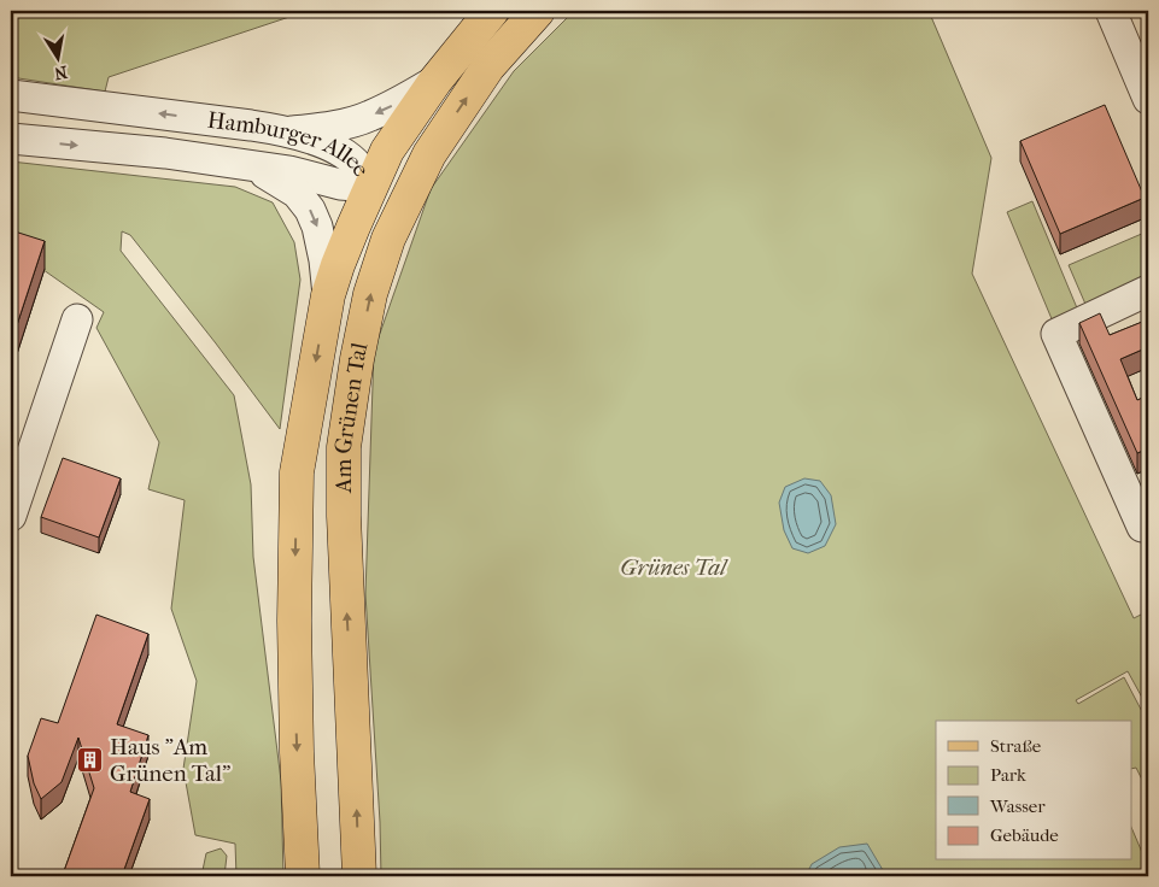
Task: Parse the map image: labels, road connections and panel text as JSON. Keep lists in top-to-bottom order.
{
  "streets": {
    "main road": ["Am Grünen Tal"],
    "street": ["Hamburger Allee"]
  },
  "crossings": [
    ["Hamburger Allee", "Am Grünen Tal"]
  ],
  "parks": ["Grünes Tal"],
  "places": {
    "building": ["Haus \"Am Grünen Tal\""]
  },
  "legend": [
    "Straße",
    "Park",
    "Wasser",
    "Gebäude"
  ],
  "north": "bottom"
}
